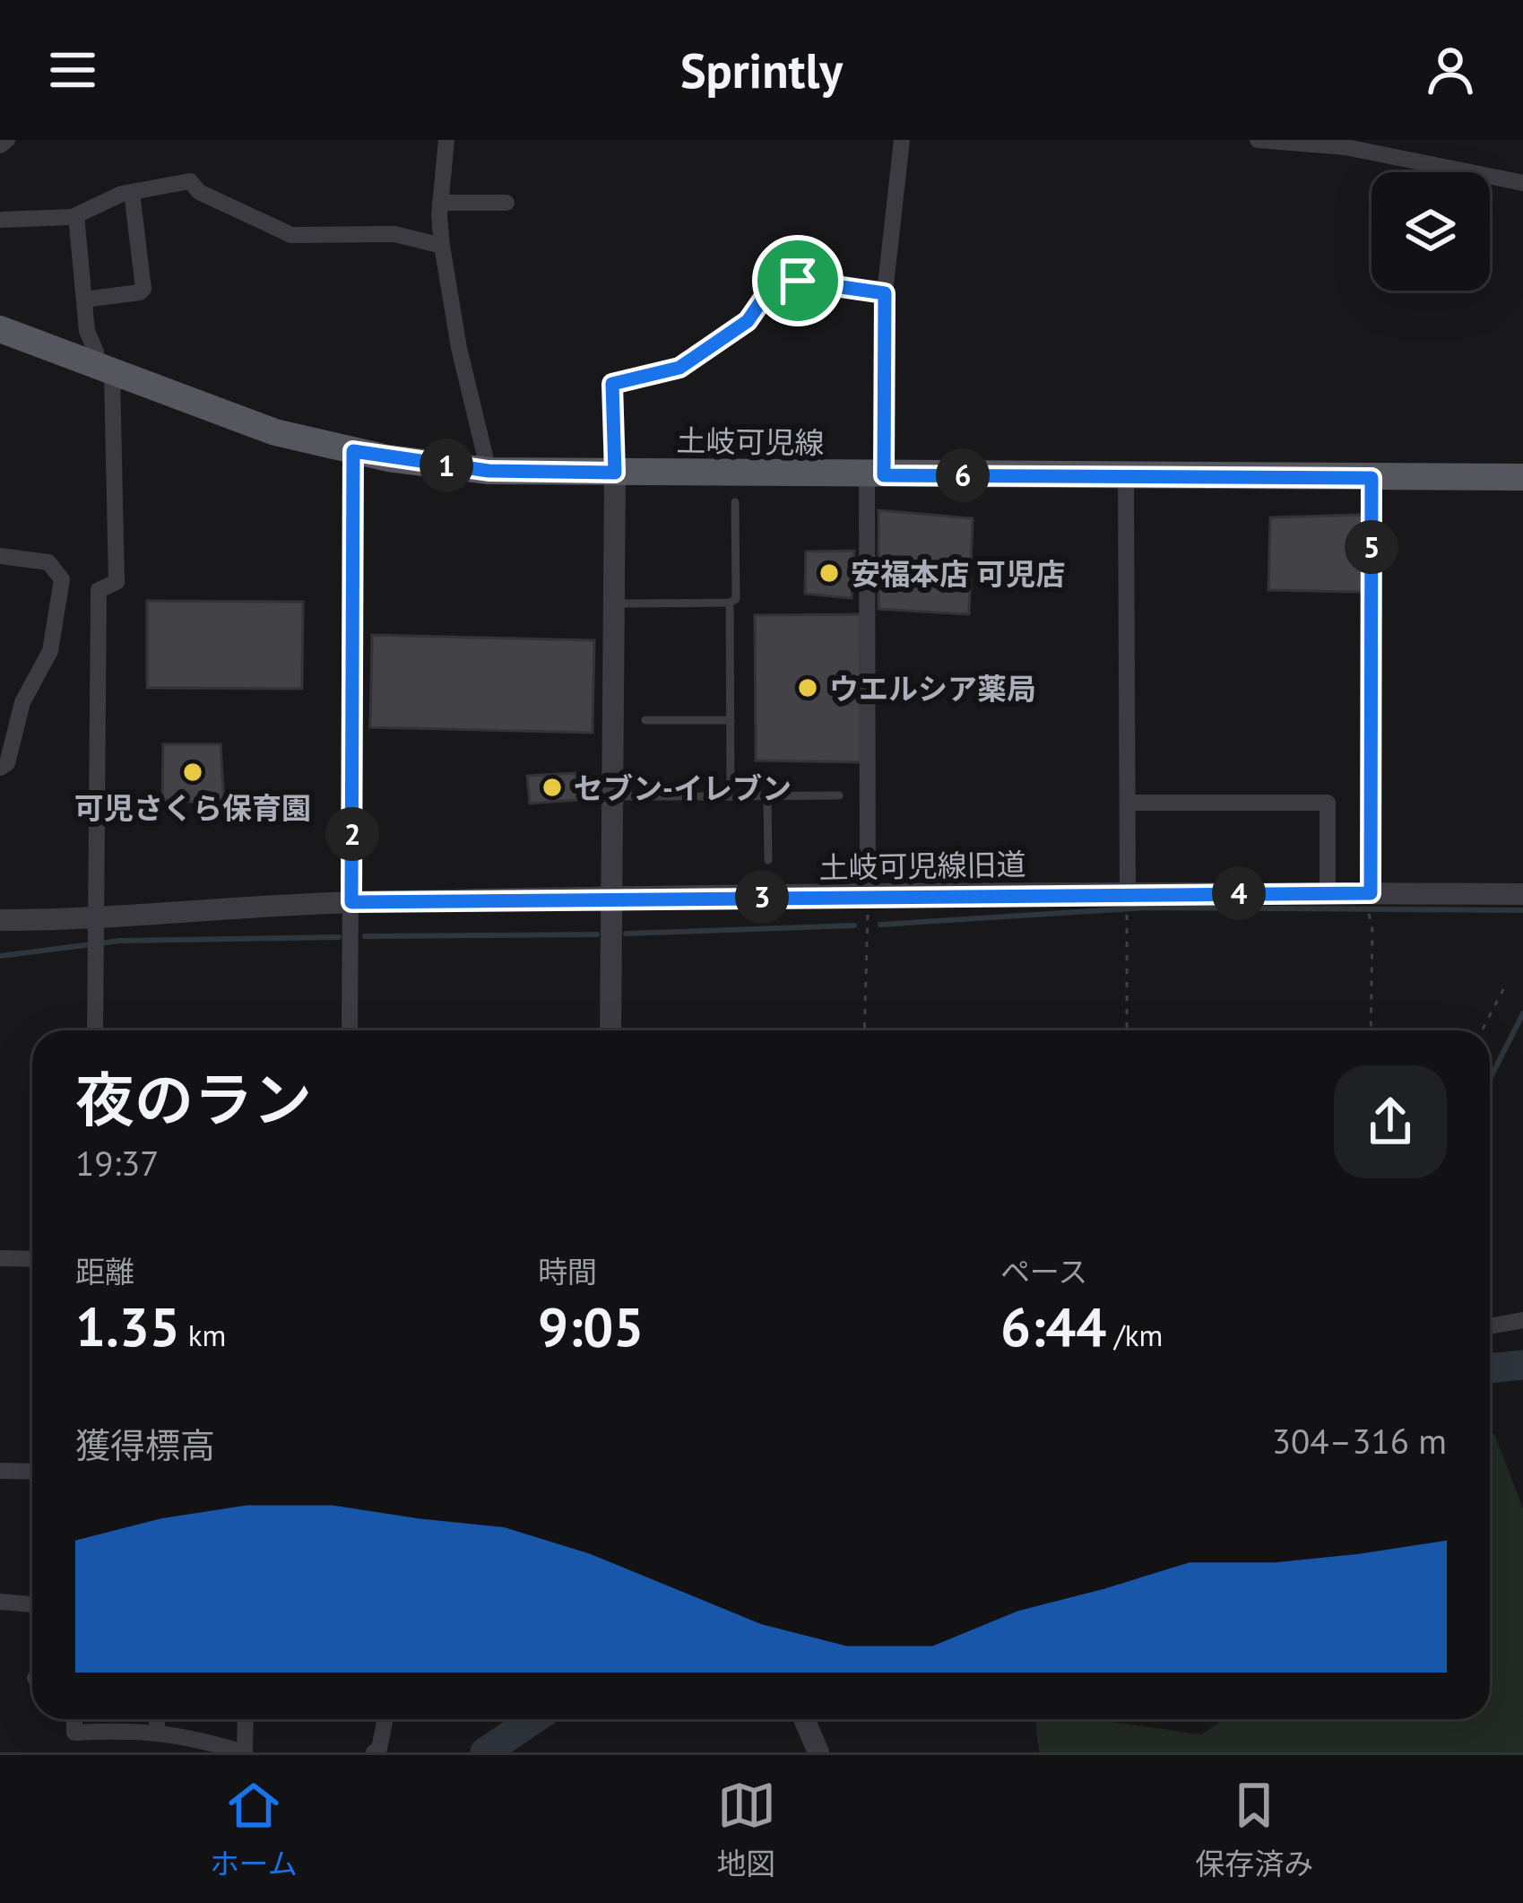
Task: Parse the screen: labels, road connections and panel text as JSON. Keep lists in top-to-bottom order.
{
  "streets": {
    "main road": ["土岐可児線"],
    "street": ["土岐可児線旧道"]
  },
  "places": [
    "安福本店 可児店",
    "ウエルシア薬局",
    "可児さくら保育園",
    "セブン-イレブン"
  ],
  "page": {
    "header": "Sprintly",
    "pins": [
      "1",
      "6",
      "5",
      "2",
      "4",
      "3"
    ],
    "heading": ["夜のラン", "19:37"],
    "stats": [
      ["距離", "1.35 km"],
      ["時間", "9:05"],
      ["ペース", "6:44 /km"]
    ],
    "chart": ["獲得標高", "304–316 m"],
    "tabs": ["ホーム", "地図", "保存済み"]
  }
}
